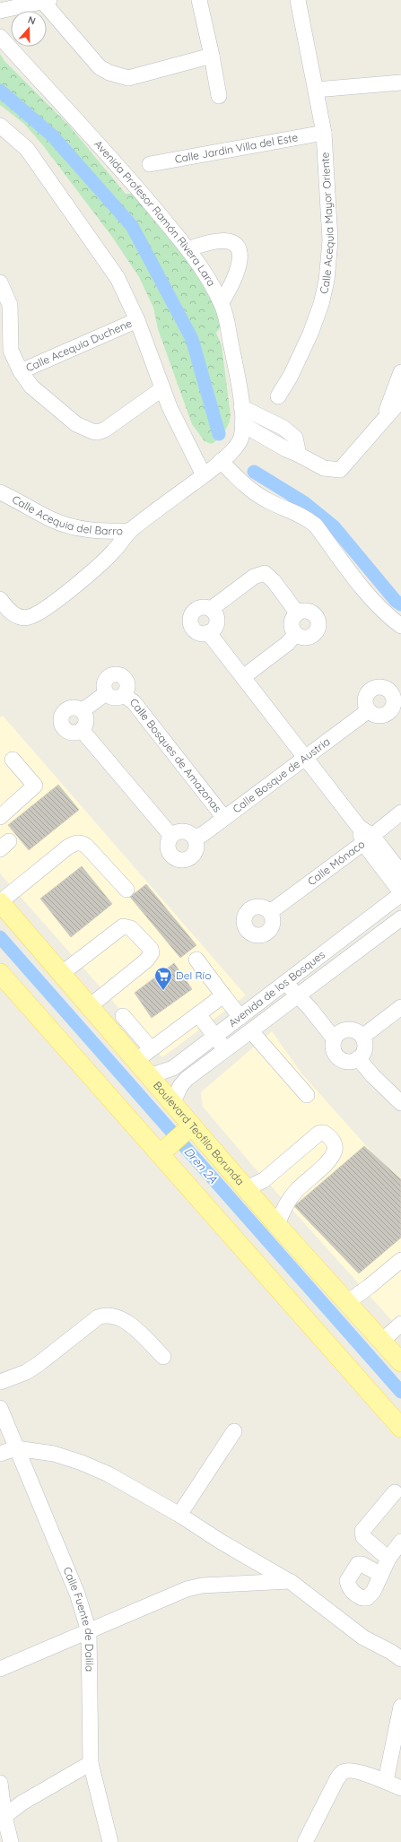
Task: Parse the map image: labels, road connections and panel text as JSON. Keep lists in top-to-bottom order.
{
  "streets": {
    "main road": ["Boulevard Teofilo Borunda"],
    "street": [
      "Calle Jardin Villa del Este",
      "Avenida Profesor Ramón Rivera Lara",
      "Calle Acequia Mayor Oriente",
      "Calle Acequia Duchene",
      "Calle Acequia del Barro",
      "Calle Bosques de Amazonas",
      "Calle Bosque de Austria",
      "Calle Mónaco",
      "Avenida de los Bosques",
      "Calle Fuente de Dalila"
    ]
  },
  "crossings": [
    ["Calle Jardin Villa del Este", "Calle Acequia Mayor Oriente"],
    ["Avenida Profesor Ramón Rivera Lara", "Calle Acequia del Barro"],
    ["Calle Bosques de Amazonas", "Calle Bosque de Austria"],
    ["Avenida de los Bosques", "Boulevard Teofilo Borunda"]
  ],
  "water": ["Dren 2A"],
  "places": {
    "supermarket": ["Del Río"]
  },
  "north": "top"
}
